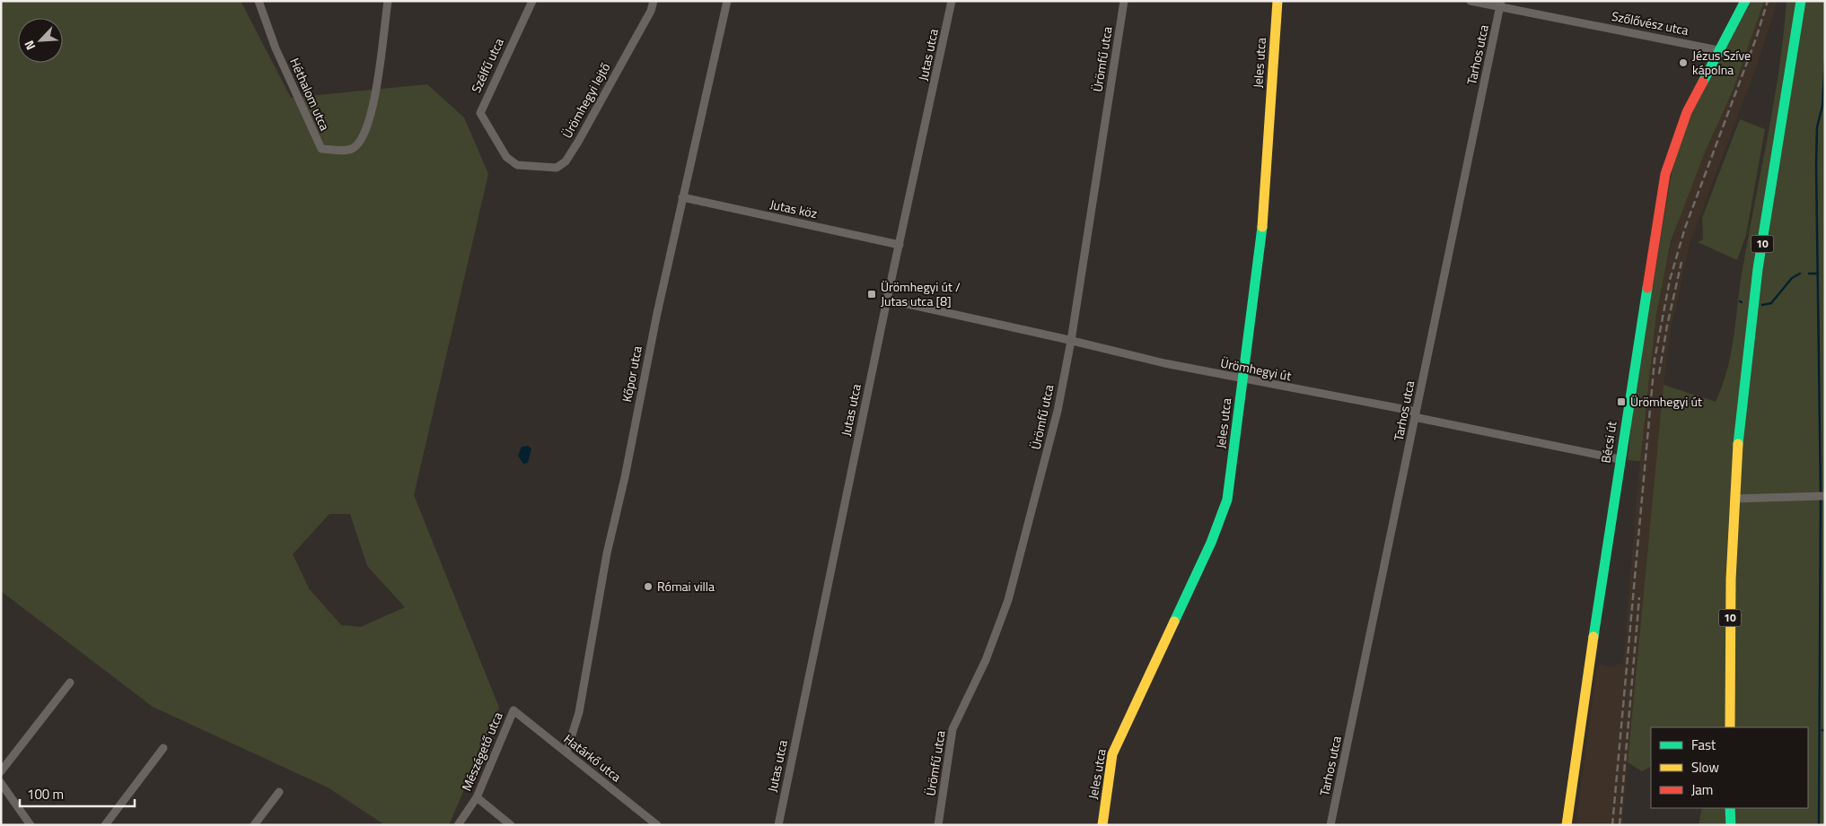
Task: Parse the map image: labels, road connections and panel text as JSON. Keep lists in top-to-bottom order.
{
  "streets": {
    "street": [
      "Szőlővész utca",
      "Jutas utca",
      "Tarhos utca",
      "Ürömfű utca",
      "Jeles utca",
      "Szélfű utca",
      "Héthalom utca",
      "Ürömhegyi lejtő",
      "Jutas köz",
      "10",
      "Ürömhegyi út",
      "Kőpor utca",
      "Bécsi út",
      "Mészégető utca",
      "Határkő utca"
    ]
  },
  "crossings": [
    ["Szőlővész utca", "Tarhos utca"],
    ["Szőlővész utca", "Bécsi út"],
    ["Jutas utca", "Jutas köz"],
    ["Jutas utca", "Ürömhegyi út"],
    ["Tarhos utca", "Ürömhegyi út"],
    ["Ürömfű utca", "Ürömhegyi út"],
    ["Jeles utca", "Ürömhegyi út"],
    ["Szélfű utca", "Ürömhegyi lejtő"],
    ["Jutas köz", "Kőpor utca"],
    ["Ürömhegyi út", "Bécsi út"],
    ["Kőpor utca", "Határkő utca"],
    ["Mészégető utca", "Határkő utca"]
  ],
  "places": {
    "other": ["Jézus Szíve kápolna", "Római villa"],
    "transit": ["Ürömhegyi út / Jutas utca [8]", "Ürömhegyi út"]
  },
  "legend": ["Fast", "Slow", "Jam"],
  "scale_bar": "100 m",
  "north": "bottom left"
}
